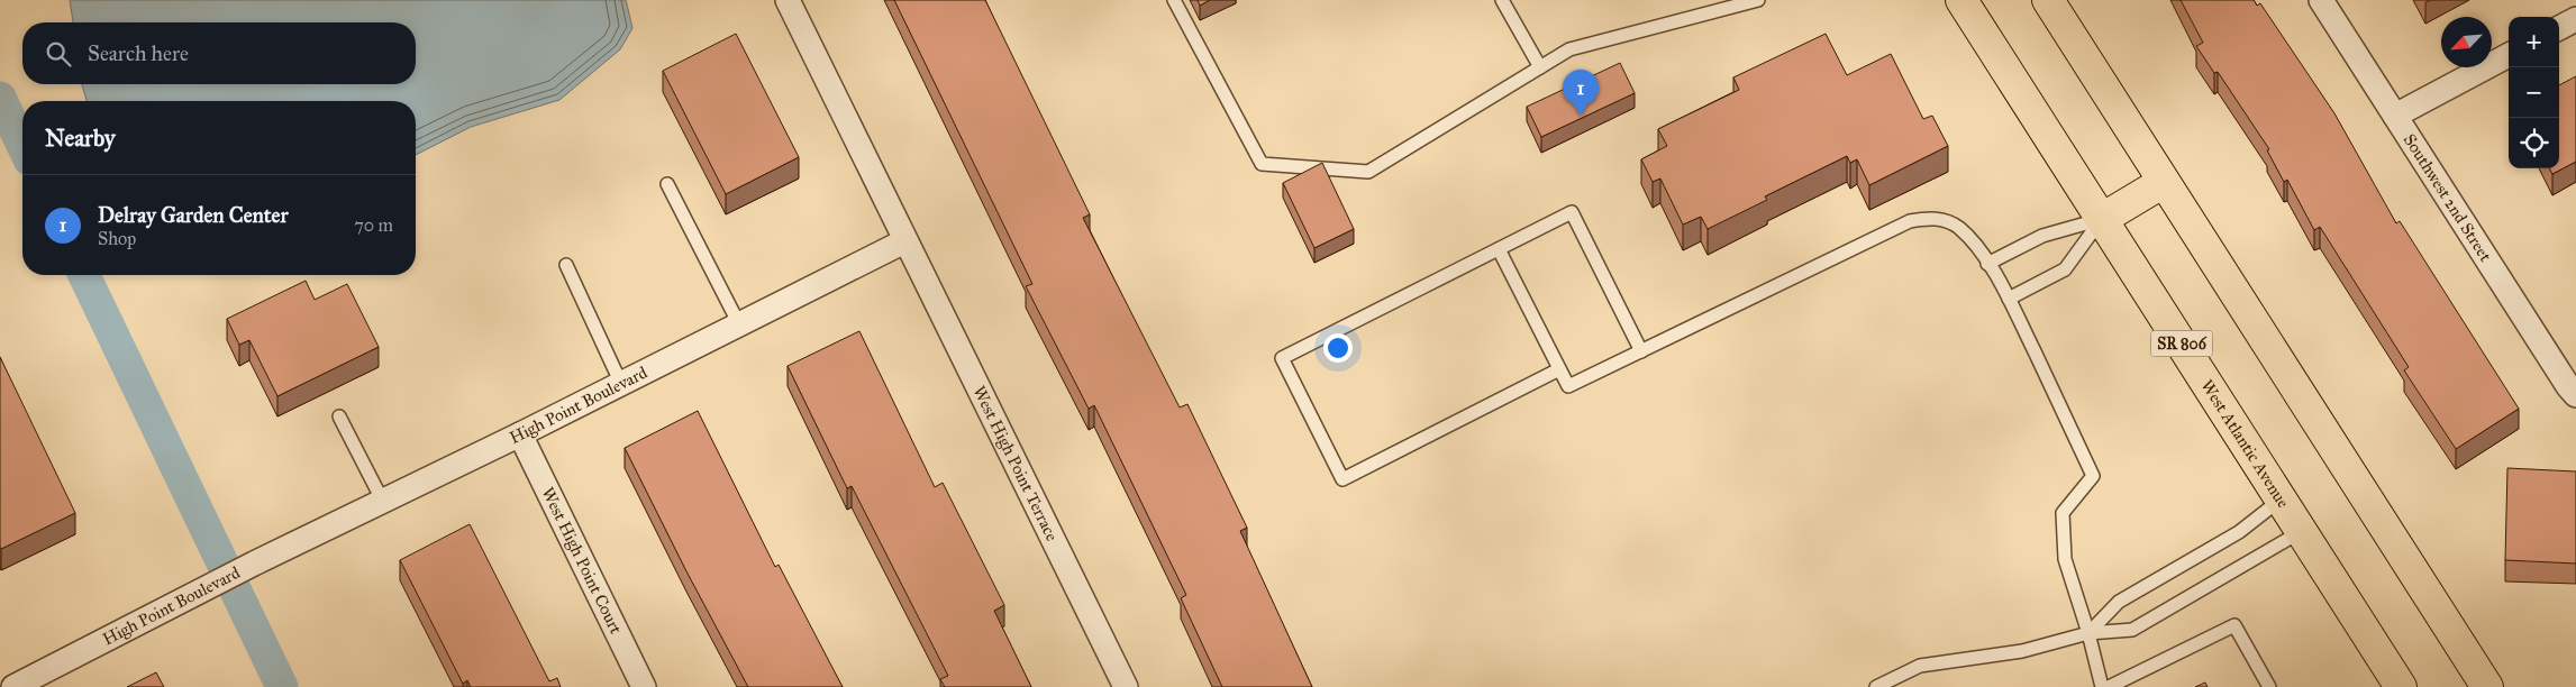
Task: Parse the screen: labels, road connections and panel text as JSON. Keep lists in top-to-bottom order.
{
  "streets": {
    "main road": ["SR 806", "West Atlantic Avenue"],
    "street": [
      "Southwest 2nd Street",
      "High Point Boulevard",
      "West High Point Terrace",
      "West High Point Court"
    ]
  },
  "crossings": [
    ["High Point Boulevard", "West High Point Terrace"],
    ["High Point Boulevard", "West High Point Court"]
  ],
  "north": "bottom left",
  "page": {
    "map_buttons": ["+", "−"],
    "search": "Search here",
    "pins": "1",
    "heading": "Nearby",
    "list": [
      {
        "mark": "1",
        "name": "Delray Garden Center",
        "note": "Shop",
        "value": "70 m"
      }
    ]
  }
}
